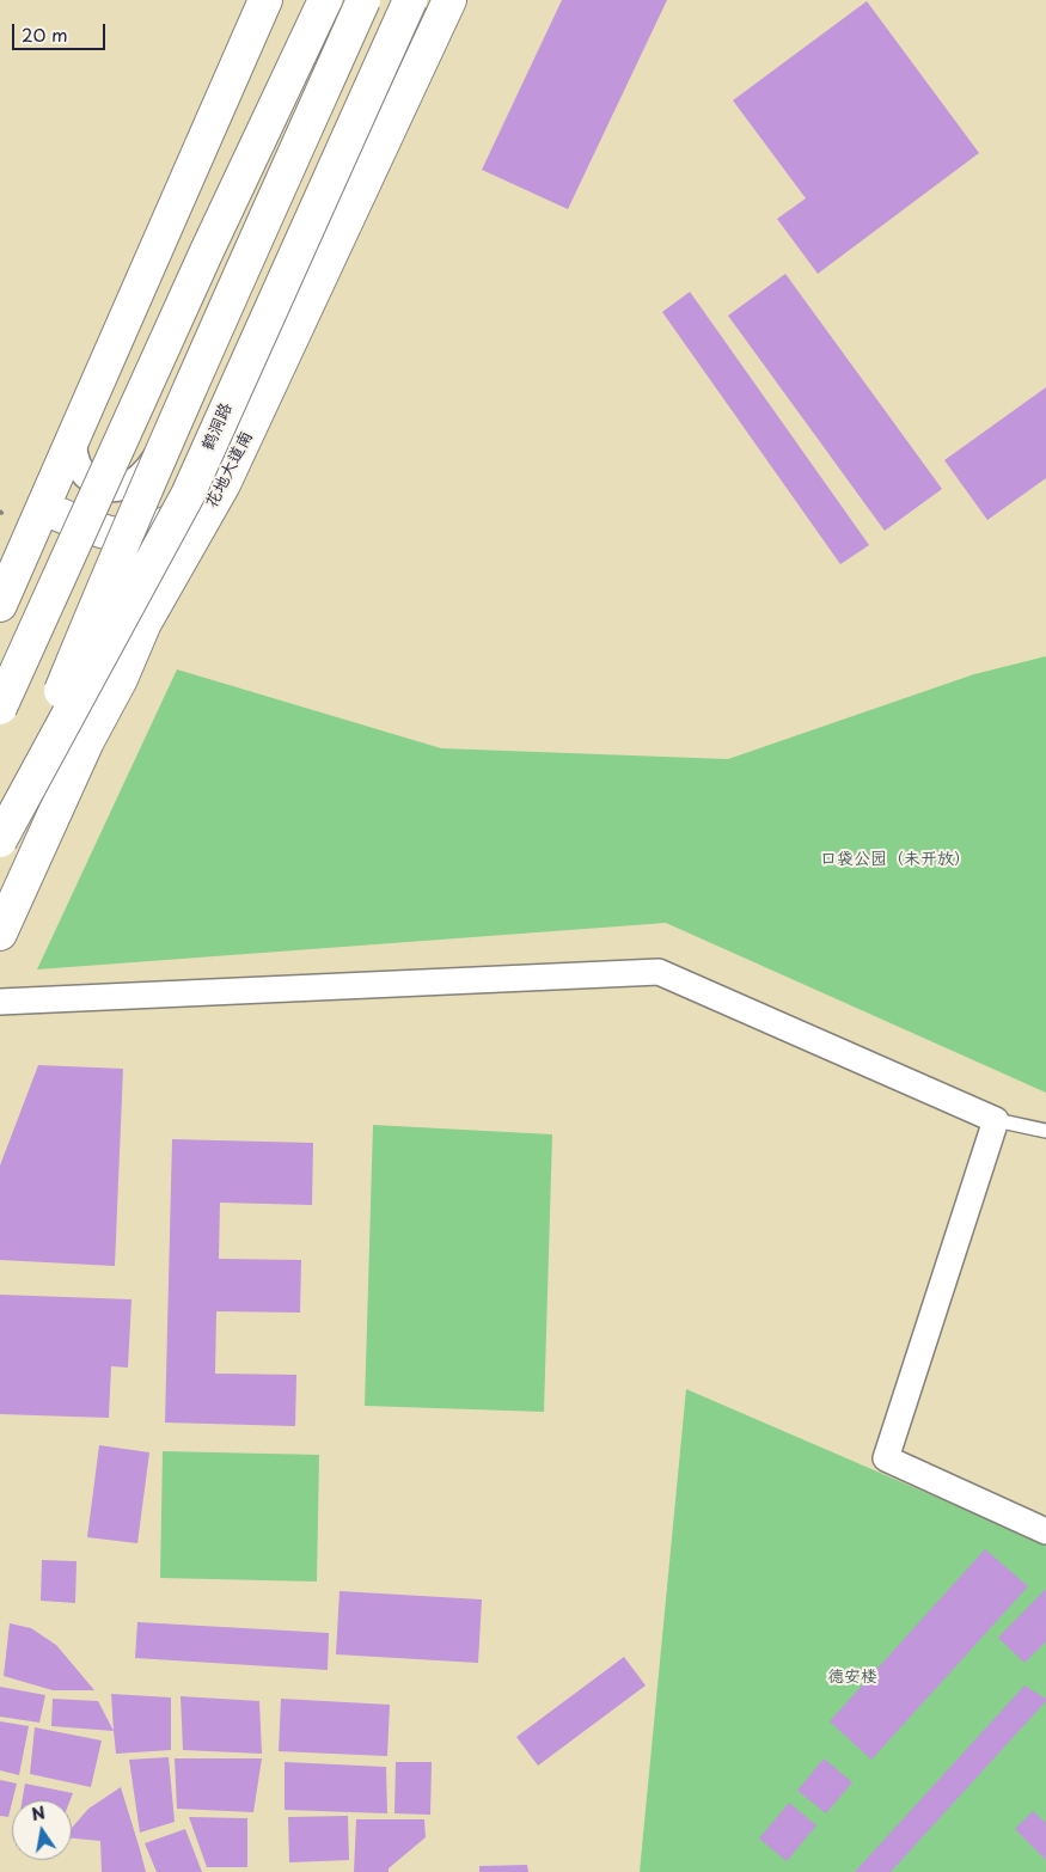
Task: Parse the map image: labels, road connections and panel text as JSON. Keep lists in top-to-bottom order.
{
  "streets": {
    "main road": ["鹤洞路", "花地大道南"]
  },
  "parks": ["口袋公园（未开放）", "德安楼"],
  "scale_bar": "20 m",
  "north": "top"
}
